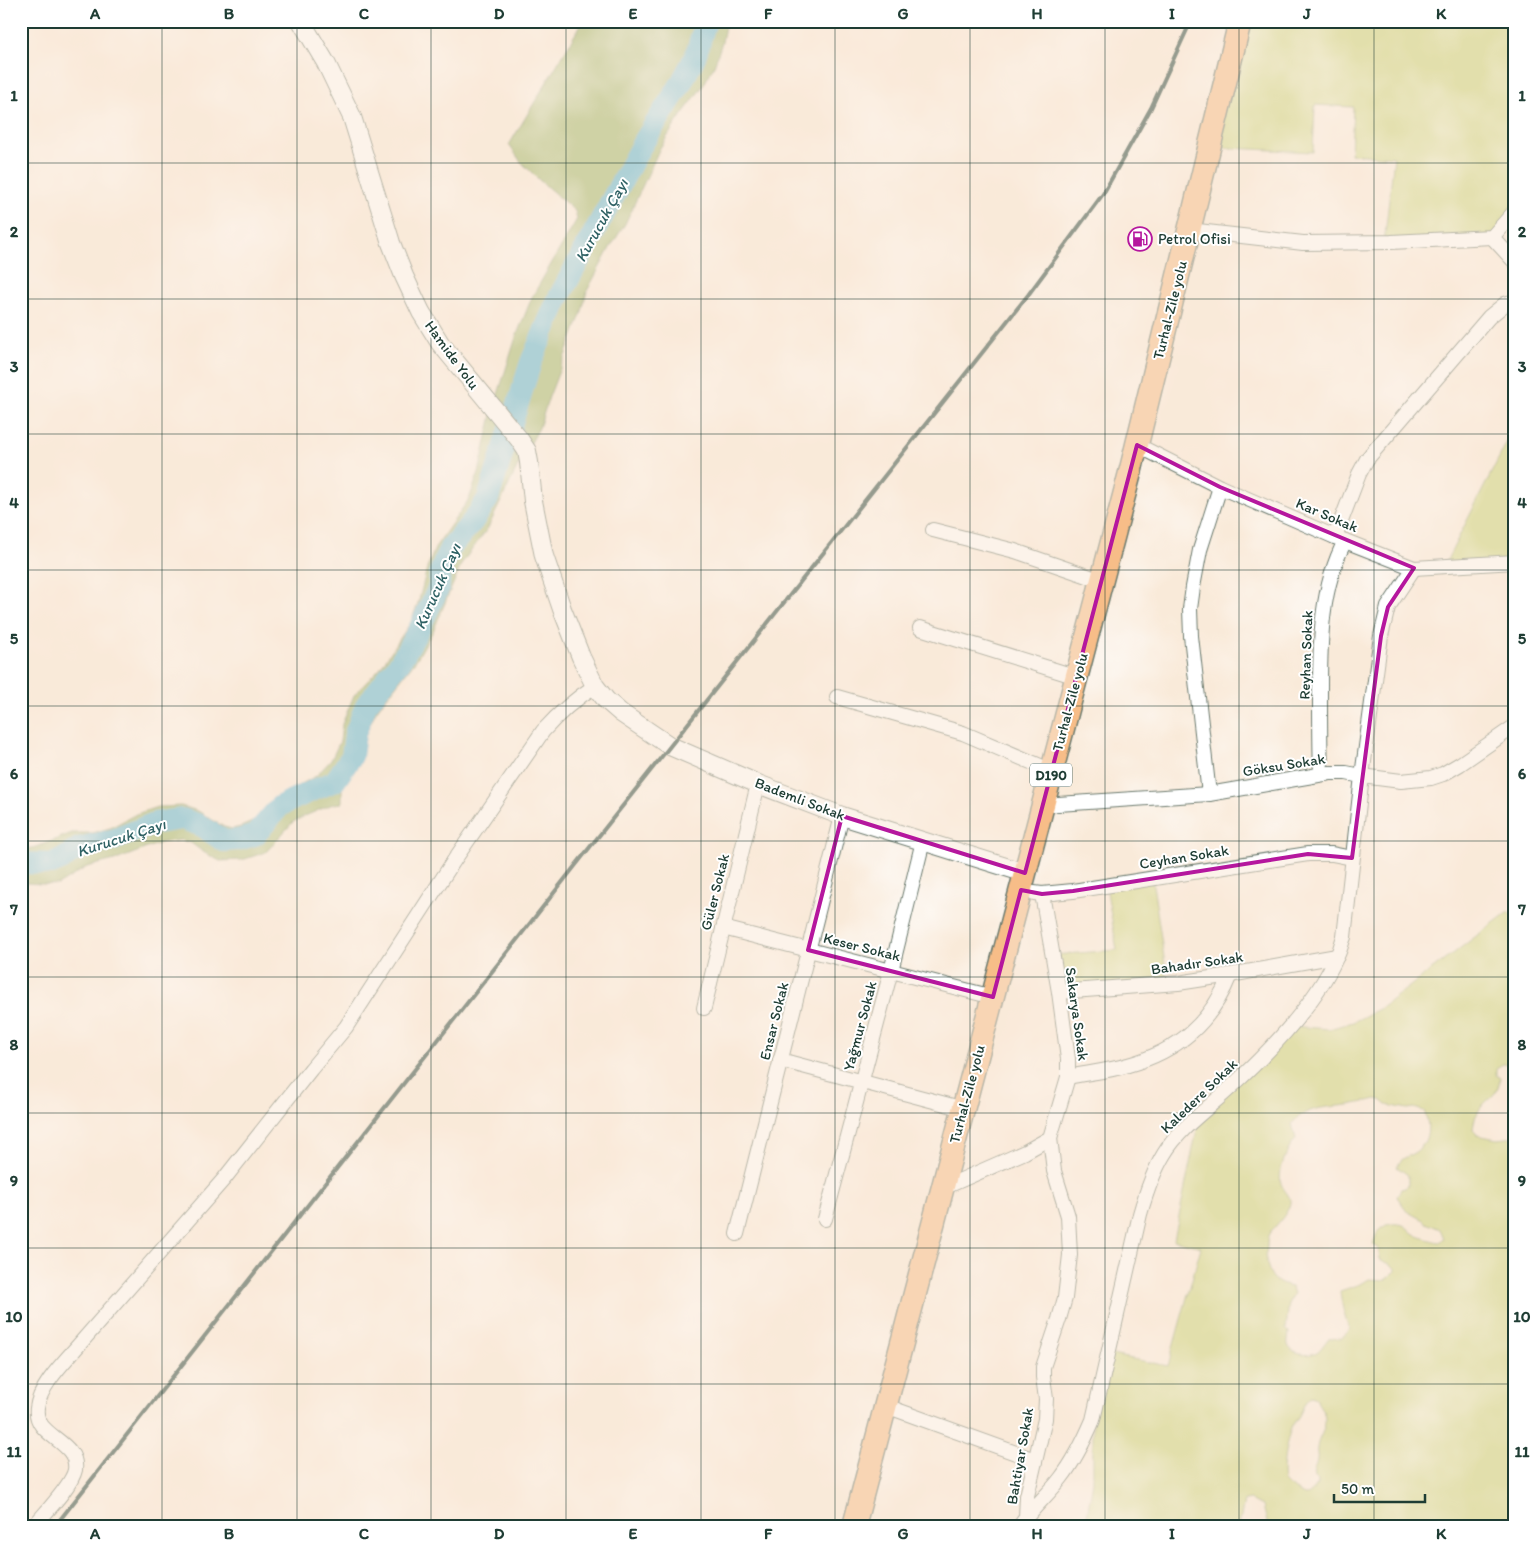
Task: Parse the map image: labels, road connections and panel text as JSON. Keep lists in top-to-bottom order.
{
  "streets": {
    "main road": ["Turhal-Zile yolu", "D190"],
    "street": [
      "Hamide Yolu",
      "Kar Sokak",
      "Reyhan Sokak",
      "Göksu Sokak",
      "Bademli Sokak",
      "Ceyhan Sokak",
      "Güler Sokak",
      "Keser Sokak",
      "Bahadır Sokak",
      "Sakarya Sokak",
      "Ensar Sokak",
      "Yağmur Sokak",
      "Kaledere Sokak",
      "Bahtiyar Sokak"
    ]
  },
  "crossings": [
    ["Turhal-Zile yolu", "Kar Sokak"],
    ["Turhal-Zile yolu", "Göksu Sokak"],
    ["Turhal-Zile yolu", "Bademli Sokak"],
    ["Turhal-Zile yolu", "Ceyhan Sokak"],
    ["Turhal-Zile yolu", "Keser Sokak"],
    ["Turhal-Zile yolu", "Sakarya Sokak"],
    ["Hamide Yolu", "Bademli Sokak"],
    ["Kar Sokak", "Reyhan Sokak"],
    ["Kar Sokak", "Kaledere Sokak"],
    ["Reyhan Sokak", "Göksu Sokak"],
    ["Göksu Sokak", "Kaledere Sokak"],
    ["Bademli Sokak", "Ceyhan Sokak"],
    ["Bademli Sokak", "Güler Sokak"],
    ["Bademli Sokak", "Sakarya Sokak"],
    ["Bademli Sokak", "Ensar Sokak"],
    ["Bademli Sokak", "Yağmur Sokak"],
    ["Ceyhan Sokak", "Sakarya Sokak"],
    ["Ceyhan Sokak", "Kaledere Sokak"],
    ["Güler Sokak", "Keser Sokak"],
    ["Keser Sokak", "Ensar Sokak"],
    ["Keser Sokak", "Yağmur Sokak"],
    ["Bahadır Sokak", "Sakarya Sokak"],
    ["Bahadır Sokak", "Kaledere Sokak"],
    ["Sakarya Sokak", "Bahtiyar Sokak"],
    ["Kaledere Sokak", "Bahtiyar Sokak"]
  ],
  "water": ["Kurucuk Çayı"],
  "places": {
    "fuel station": ["Petrol Ofisi"]
  },
  "scale_bar": "50 m",
  "grid": {
    "columns": [
      "A",
      "B",
      "C",
      "D",
      "E",
      "F",
      "G",
      "H",
      "I",
      "J",
      "K"
    ],
    "rows": [
      "1",
      "2",
      "3",
      "4",
      "5",
      "6",
      "7",
      "8",
      "9",
      "10",
      "11"
    ]
  }
}
